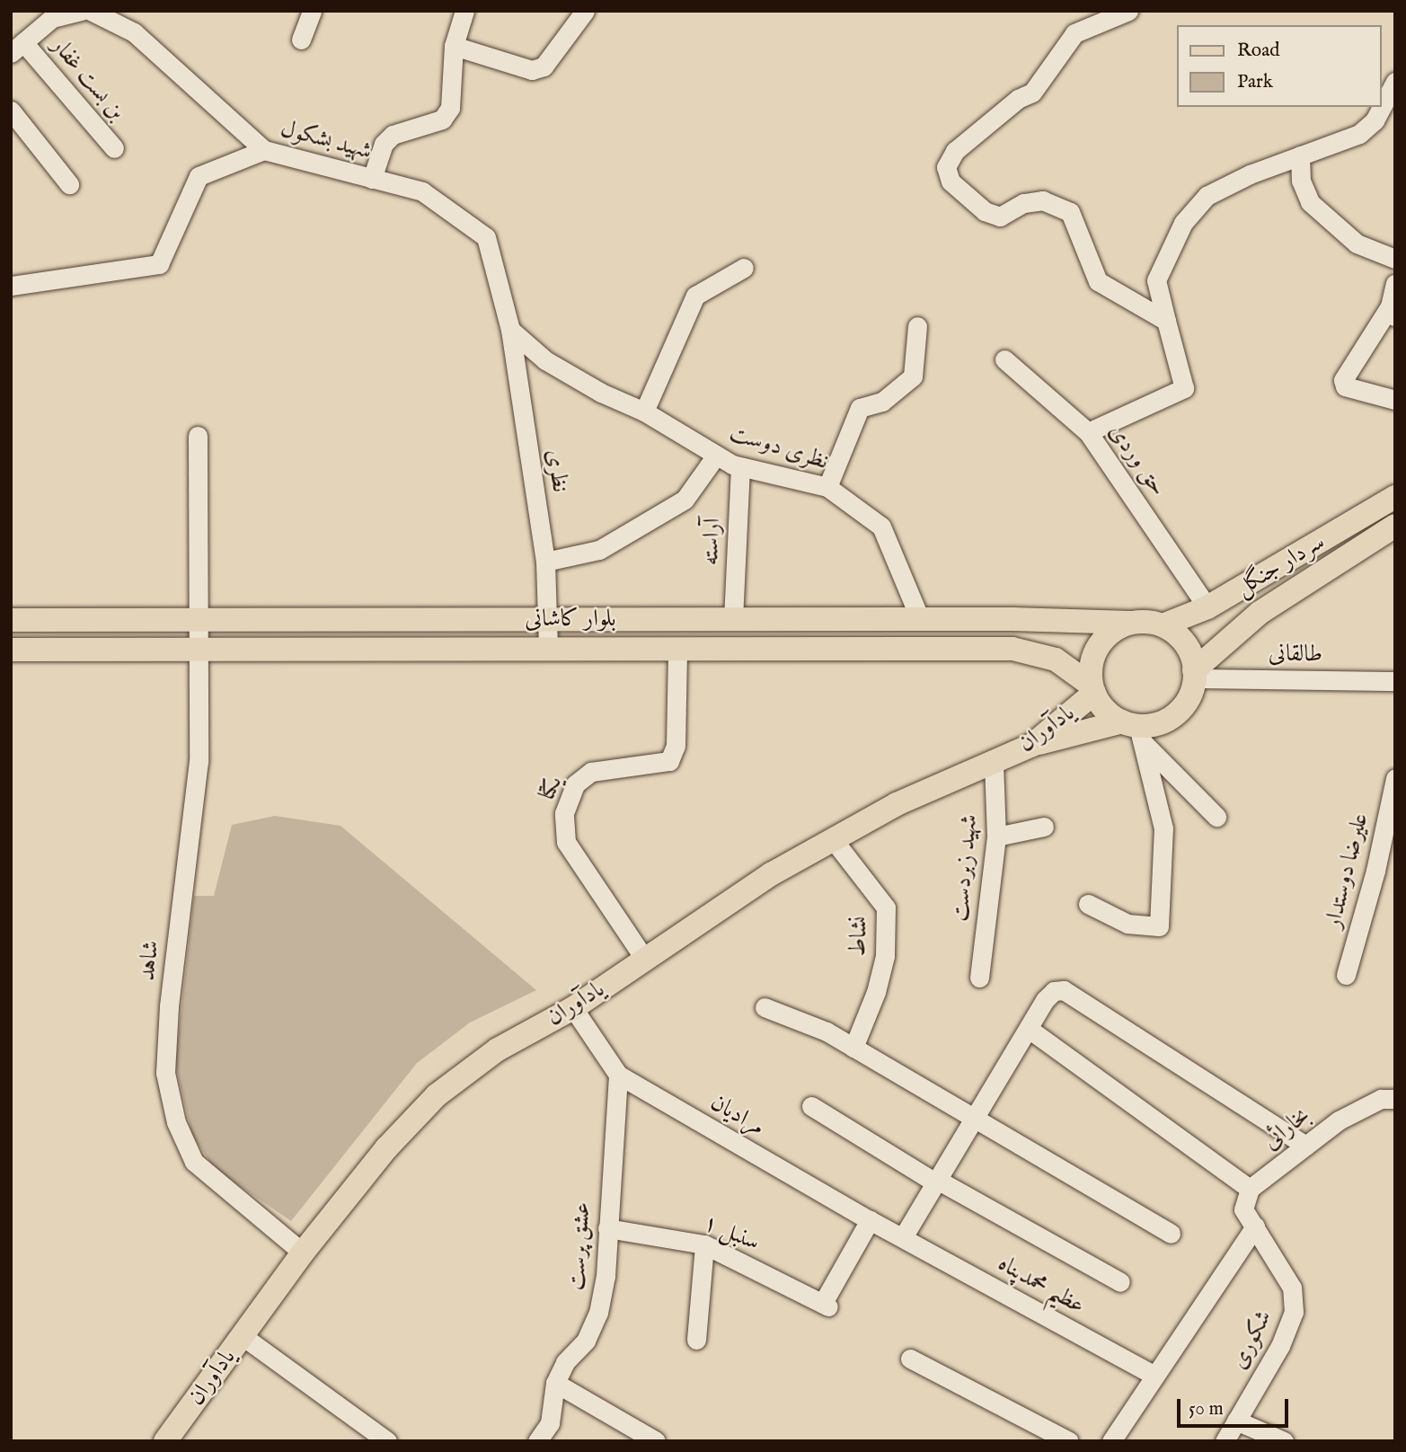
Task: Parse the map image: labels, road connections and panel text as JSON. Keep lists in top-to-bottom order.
{
  "streets": {
    "main road": ["سردار جنگل", "بلوار کاشانی", "یادآوران"],
    "street": [
      "بن بست غفار",
      "شهید بشکول",
      "نظری دوست",
      "حق وردی",
      "نظری",
      "آراسته",
      "طالقانی",
      "یکتا",
      "شهید زبردست",
      "علیرضا دوستدار",
      "نشاط",
      "شاهد",
      "مرادیان",
      "بخارائی",
      "سنبل ۱",
      "عشق پرست",
      "عظیم محمدپناه",
      "شکوری"
    ]
  },
  "crossings": [
    ["شهید بشکول", "نظری دوست"],
    ["شهید بشکول", "نظری"],
    ["نظری دوست", "نظری"],
    ["نظری دوست", "آراسته"],
    ["نظری دوست", "بلوار کاشانی"],
    ["حق وردی", "سردار جنگل"],
    ["نظری", "بلوار کاشانی"],
    ["آراسته", "بلوار کاشانی"],
    ["سردار جنگل", "بلوار کاشانی"],
    ["سردار جنگل", "طالقانی"],
    ["سردار جنگل", "یادآوران"],
    ["بلوار کاشانی", "طالقانی"],
    ["بلوار کاشانی", "یادآوران"],
    ["بلوار کاشانی", "یکتا"],
    ["بلوار کاشانی", "شاهد"],
    ["طالقانی", "یادآوران"],
    ["یادآوران", "یکتا"],
    ["یادآوران", "شهید زبردست"],
    ["یادآوران", "نشاط"],
    ["یادآوران", "شاهد"],
    ["یادآوران", "مرادیان"],
    ["مرادیان", "سنبل ۱"],
    ["مرادیان", "عشق پرست"],
    ["مرادیان", "عظیم محمدپناه"],
    ["سنبل ۱", "عشق پرست"]
  ],
  "legend": ["Road", "Park"],
  "scale_bar": "50 m"
}
